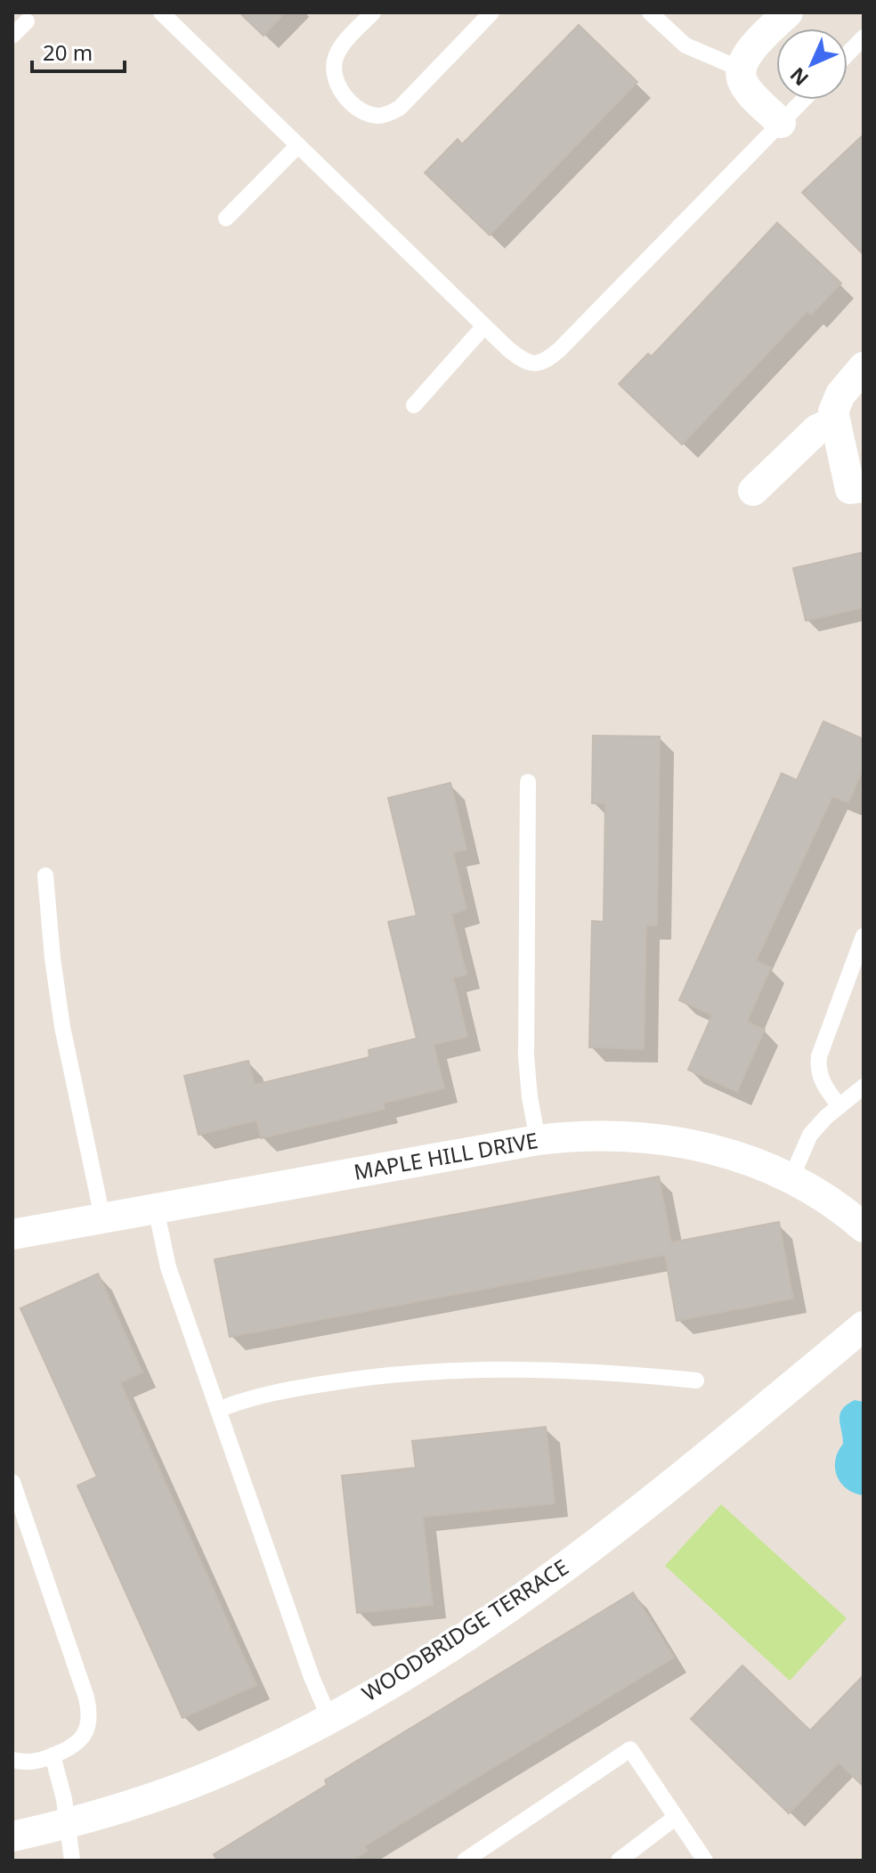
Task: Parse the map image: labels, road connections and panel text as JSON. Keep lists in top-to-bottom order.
{
  "streets": {
    "street": ["MAPLE HILL DRIVE", "WOODBRIDGE TERRACE"]
  },
  "scale_bar": "20 m",
  "north": "bottom left"
}
